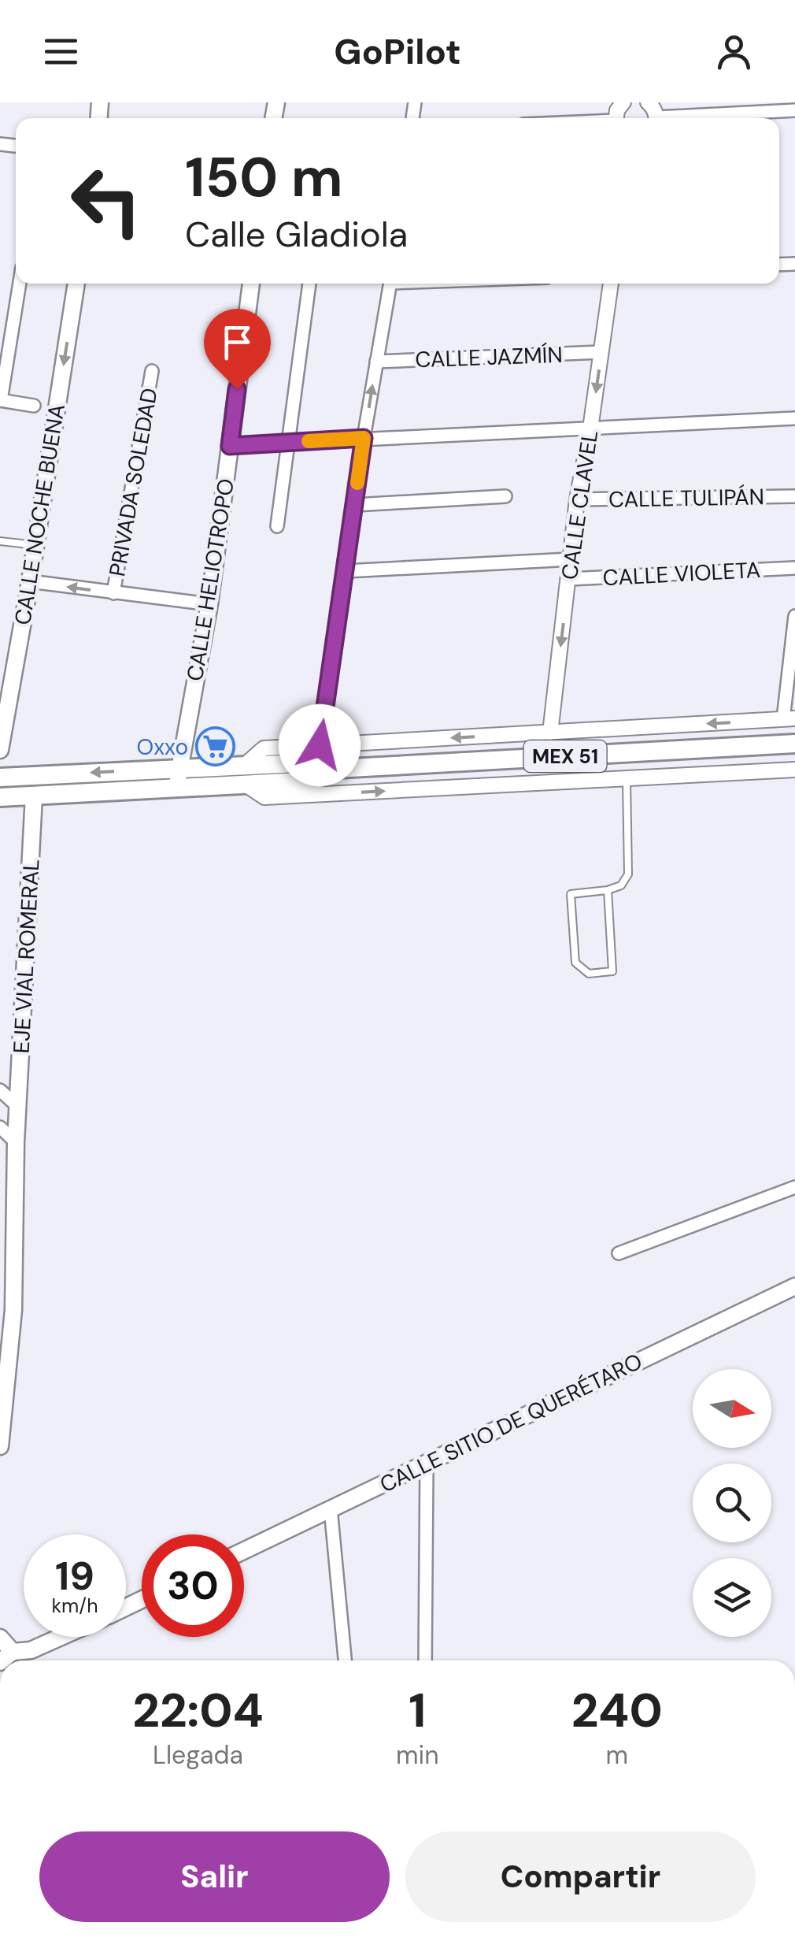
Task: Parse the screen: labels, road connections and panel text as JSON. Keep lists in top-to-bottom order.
{
  "streets": {
    "main road": [
      "CALLE NOCHE BUENA",
      "CALLE HELIOTROPO",
      "MEX 51",
      "EJE VIAL ROMERAL",
      "CALLE SITIO DE QUERÉTARO"
    ],
    "street": [
      "CALLE JAZMÍN",
      "PRIVADA SOLEDAD",
      "CALLE TULIPÁN",
      "CALLE CLAVEL",
      "CALLE VIOLETA"
    ]
  },
  "crossings": [
    ["CALLE JAZMÍN", "CALLE CLAVEL"],
    ["CALLE TULIPÁN", "CALLE CLAVEL"],
    ["CALLE CLAVEL", "CALLE VIOLETA"],
    ["CALLE HELIOTROPO", "MEX 51"],
    ["MEX 51", "EJE VIAL ROMERAL"]
  ],
  "one_way": ["CALLE CLAVEL", "CALLE NOCHE BUENA"],
  "places": {
    "supermarket": ["Oxxo"]
  },
  "north": "right",
  "page": {
    "header": "GoPilot",
    "turn": ["150 m", "Calle Gladiola"],
    "speed": "19 km/h",
    "limit": "30",
    "eta": [
      "22:04",
      "Llegada",
      "1",
      "min",
      "240",
      "m"
    ],
    "buttons": ["Salir", "Compartir"]
  }
}
